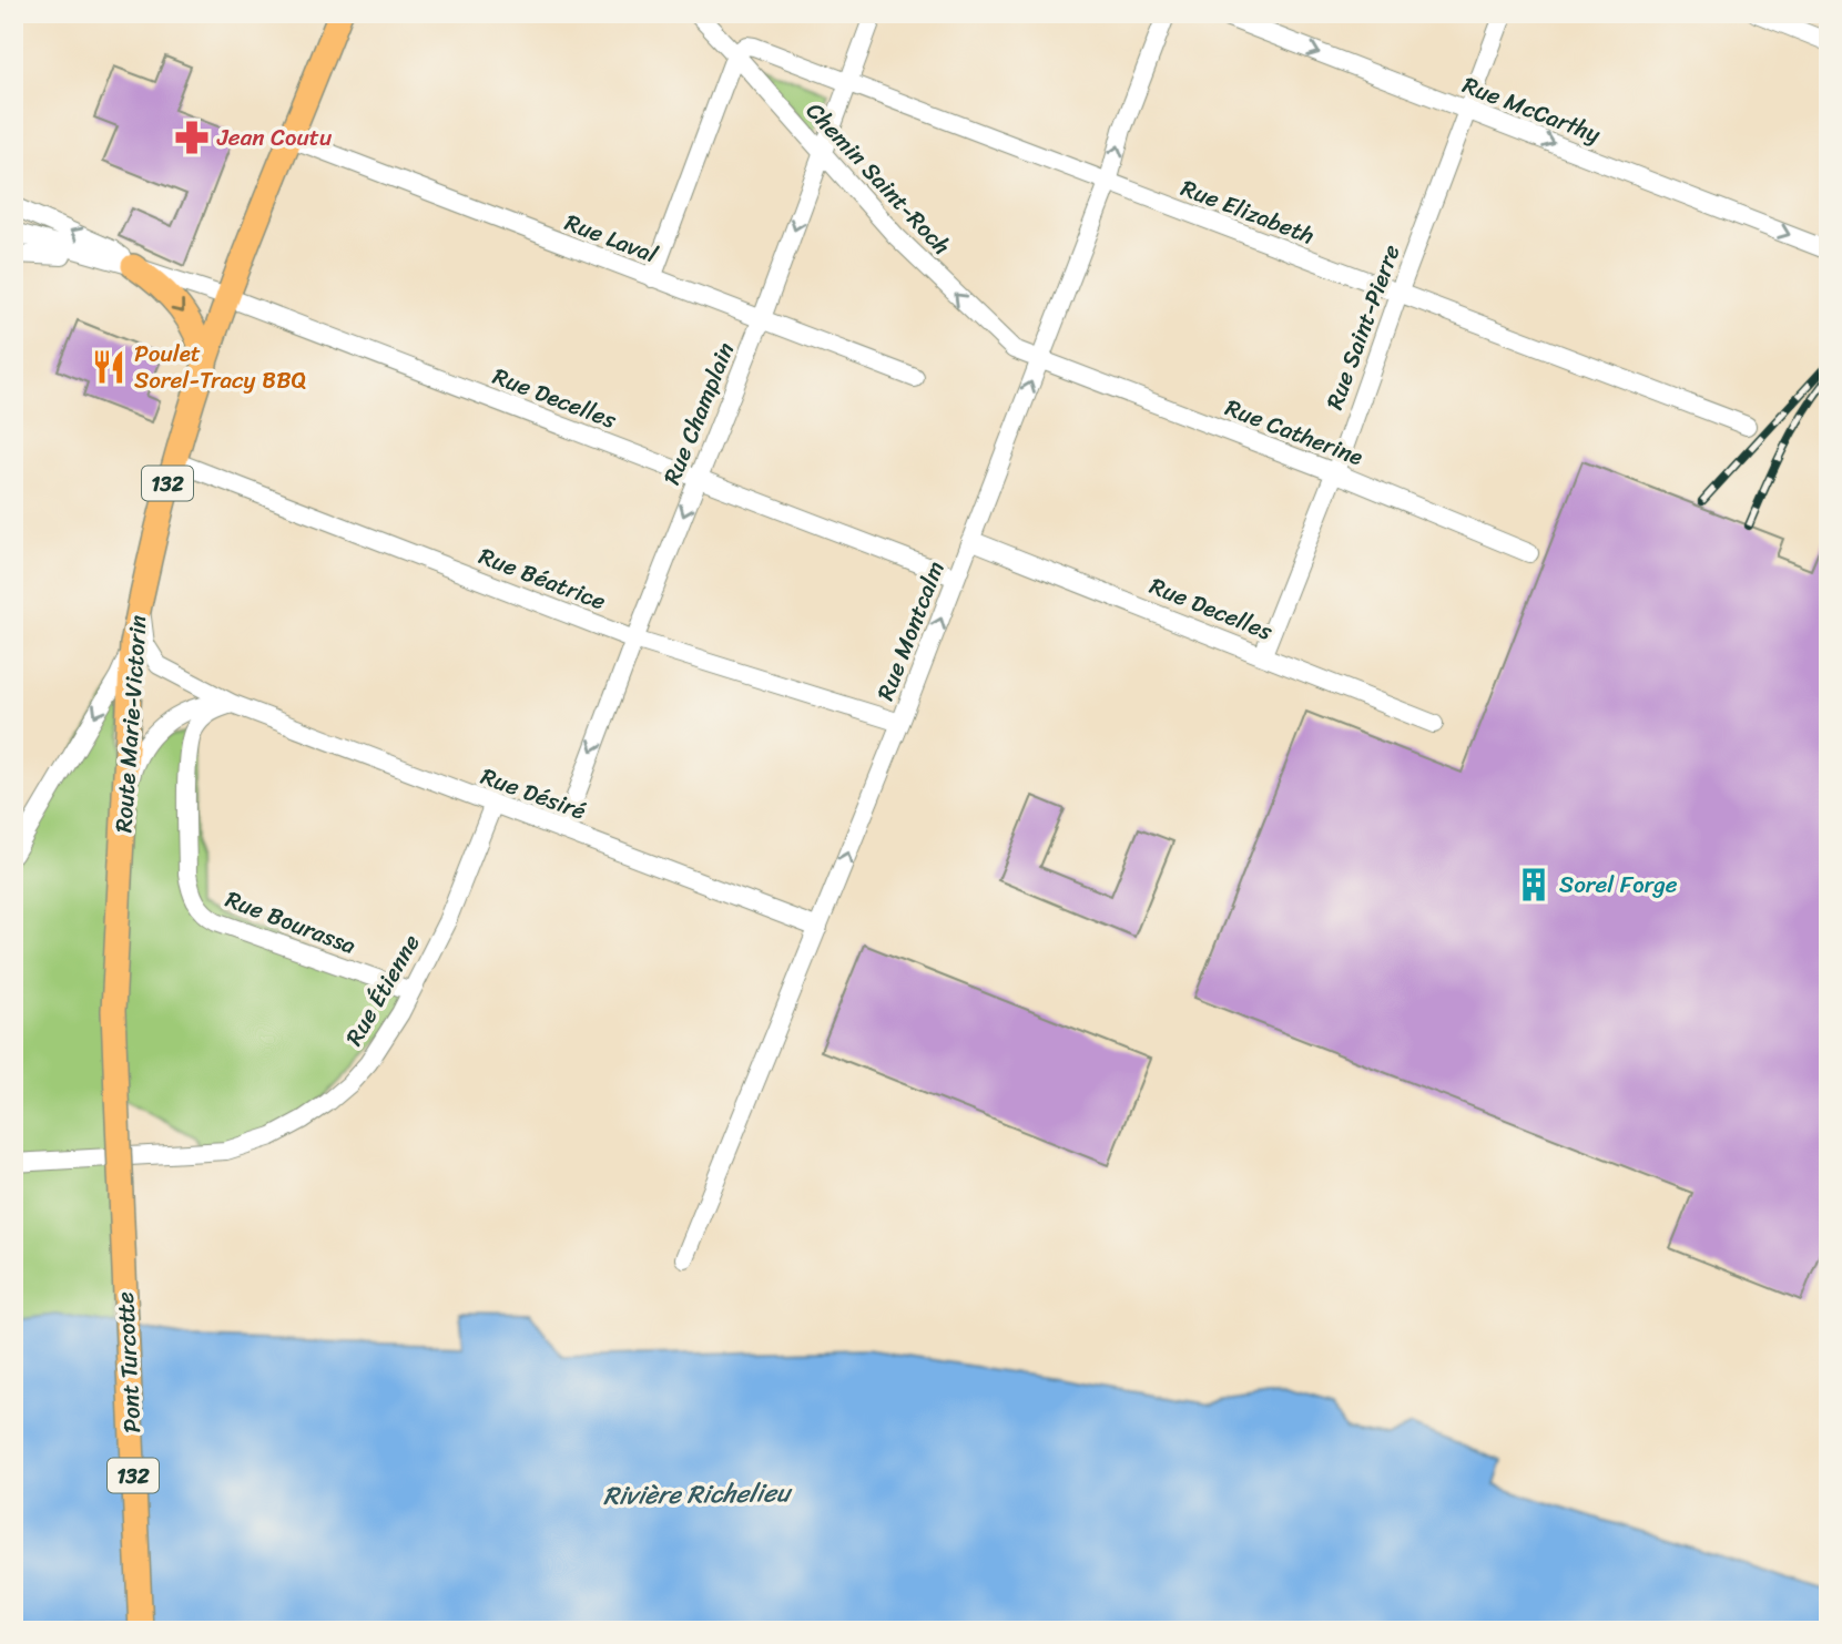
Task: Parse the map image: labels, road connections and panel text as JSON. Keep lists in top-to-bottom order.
{
  "streets": {
    "main road": ["132", "Route Marie-Victorin", "Pont Turcotte"],
    "street": [
      "Rue McCarthy",
      "Chemin Saint-Roch",
      "Rue Elizabeth",
      "Rue Laval",
      "Rue Saint-Pierre",
      "Rue Decelles",
      "Rue Champlain",
      "Rue Catherine",
      "Rue Béatrice",
      "Rue Montcalm",
      "Rue Désiré",
      "Rue Bourassa",
      "Rue Étienne"
    ]
  },
  "crossings": [
    ["Rue McCarthy", "Rue Saint-Pierre"],
    ["Chemin Saint-Roch", "Rue Elizabeth"],
    ["Chemin Saint-Roch", "Rue Champlain"],
    ["Chemin Saint-Roch", "Rue Catherine"],
    ["Chemin Saint-Roch", "Rue Montcalm"],
    ["Rue Elizabeth", "Rue Saint-Pierre"],
    ["Rue Elizabeth", "Rue Champlain"],
    ["Rue Elizabeth", "Rue Montcalm"],
    ["Rue Laval", "Rue Champlain"],
    ["Rue Laval", "Route Marie-Victorin"],
    ["Rue Saint-Pierre", "Rue Decelles"],
    ["Rue Saint-Pierre", "Rue Catherine"],
    ["Rue Decelles", "Rue Champlain"],
    ["Rue Decelles", "Rue Montcalm"],
    ["Rue Decelles", "Route Marie-Victorin"],
    ["Rue Champlain", "Rue Béatrice"],
    ["Rue Champlain", "Rue Désiré"],
    ["Rue Catherine", "Rue Montcalm"],
    ["Rue Béatrice", "Rue Montcalm"],
    ["Rue Béatrice", "Route Marie-Victorin"],
    ["Rue Montcalm", "Rue Désiré"],
    ["Route Marie-Victorin", "Rue Désiré"],
    ["Route Marie-Victorin", "Pont Turcotte"],
    ["Rue Désiré", "Rue Bourassa"],
    ["Rue Désiré", "Rue Étienne"],
    ["Rue Bourassa", "Rue Étienne"]
  ],
  "one_way": ["Rue McCarthy", "Chemin Saint-Roch", "Rue Montcalm"],
  "water": ["Rivière Richelieu"],
  "places": {
    "pharmacy": ["Jean Coutu"],
    "restaurant": ["Poulet Sorel-Tracy BBQ"],
    "building": ["Sorel Forge"]
  }
}
